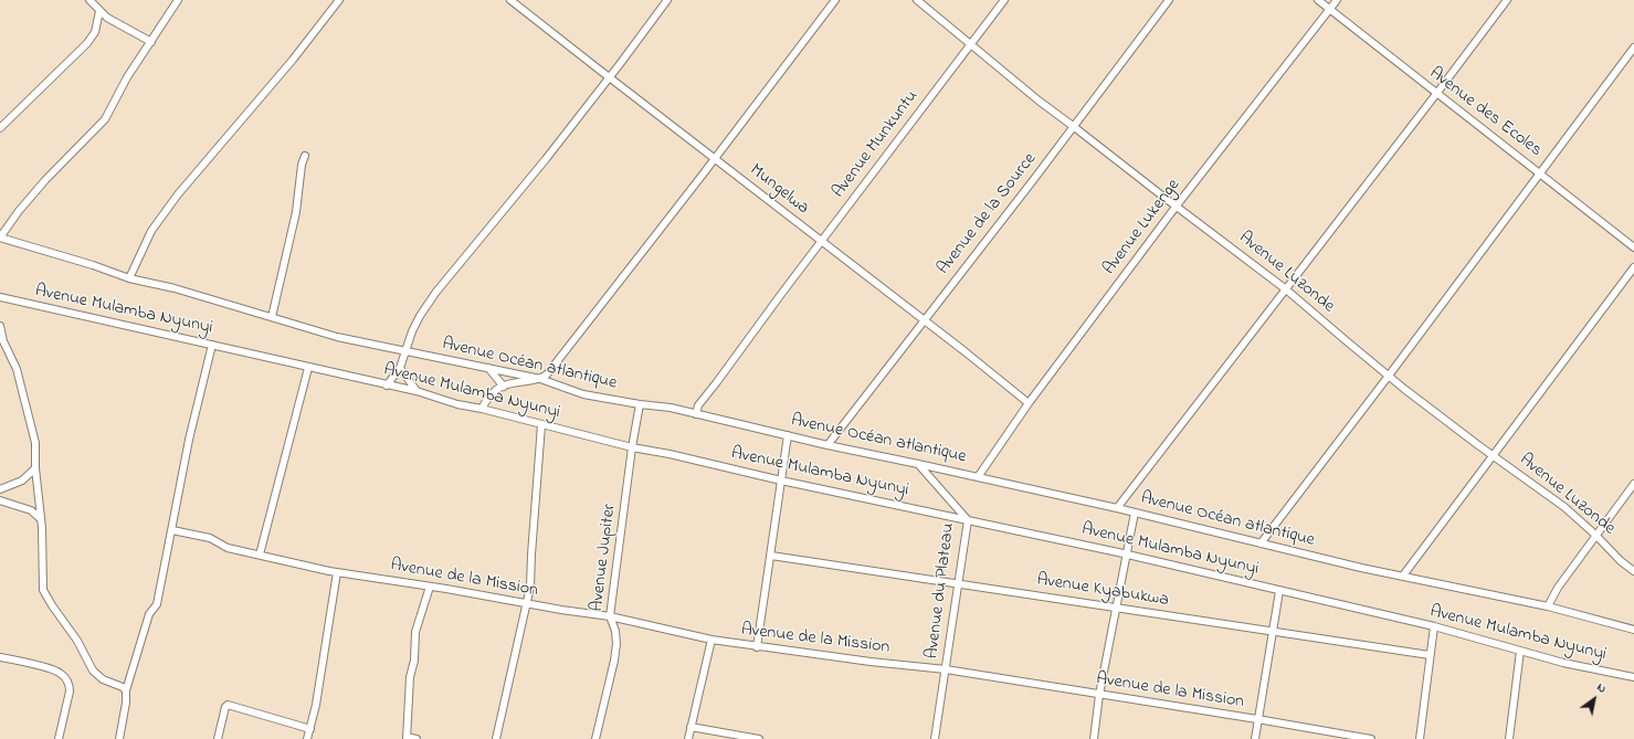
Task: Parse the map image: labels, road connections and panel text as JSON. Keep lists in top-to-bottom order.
{
  "streets": {
    "street": [
      "Avenue des Ecoles",
      "Avenue Munkuntu",
      "Mungelwa",
      "Avenue de la Source",
      "Avenue Lukenge",
      "Avenue Luzonde",
      "Avenue Mulamba Nyunyi",
      "Avenue Océan atlantique",
      "Avenue Jupiter",
      "Avenue de la Mission",
      "Avenue du Plateau",
      "Avenue Kyabukwa"
    ]
  },
  "crossings": [
    ["Avenue des Ecoles", "Avenue Lukenge"],
    ["Avenue Munkuntu", "Mungelwa"],
    ["Avenue Munkuntu", "Avenue Luzonde"],
    ["Avenue Munkuntu", "Avenue Océan atlantique"],
    ["Mungelwa", "Avenue de la Source"],
    ["Mungelwa", "Avenue Lukenge"],
    ["Avenue de la Source", "Avenue Luzonde"],
    ["Avenue de la Source", "Avenue Océan atlantique"],
    ["Avenue Lukenge", "Avenue Luzonde"],
    ["Avenue Lukenge", "Avenue Océan atlantique"],
    ["Avenue Mulamba Nyunyi", "Avenue Océan atlantique"],
    ["Avenue Mulamba Nyunyi", "Avenue Jupiter"],
    ["Avenue Mulamba Nyunyi", "Avenue du Plateau"],
    ["Avenue Océan atlantique", "Avenue Jupiter"],
    ["Avenue Océan atlantique", "Avenue du Plateau"],
    ["Avenue Jupiter", "Avenue de la Mission"],
    ["Avenue de la Mission", "Avenue du Plateau"],
    ["Avenue du Plateau", "Avenue Kyabukwa"]
  ],
  "north": "top right"
}
